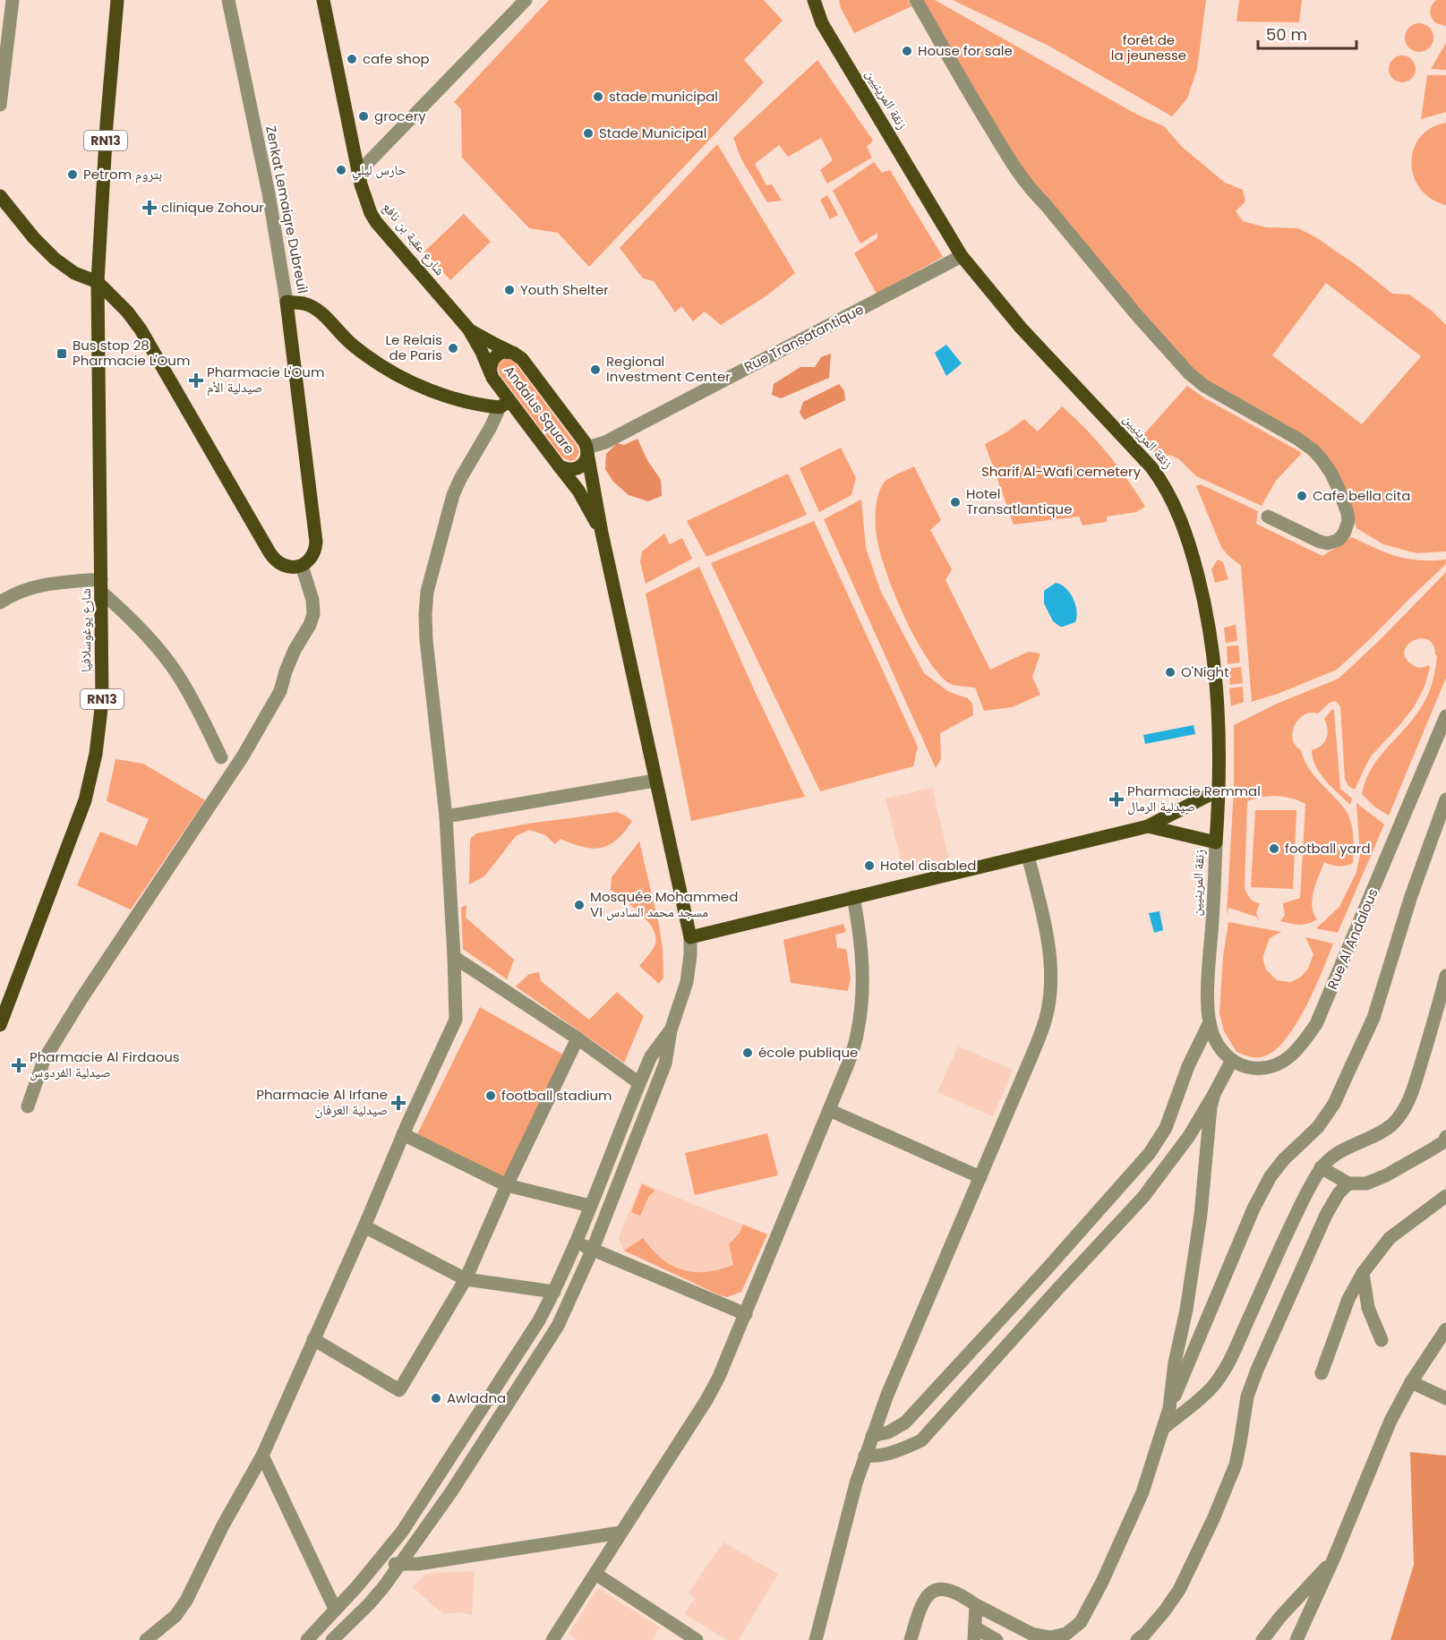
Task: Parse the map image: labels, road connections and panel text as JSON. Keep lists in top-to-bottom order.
{
  "streets": {
    "main road": [
      "زنقة المرينيين",
      "RN13",
      "Zenkat Lemaiqre Dubreuil",
      "شارع عقبة بن نافع",
      "Andalus Square",
      "شارع يوغوسلافيا"
    ],
    "street": ["Rue Transatantique", "Rue Al Andalous"]
  },
  "crossings": [
    ["زنقة المرينيين", "Rue Transatantique"],
    ["RN13", "شارع يوغوسلافيا"],
    ["Zenkat Lemaiqre Dubreuil", "Andalus Square"],
    ["Rue Transatantique", "Andalus Square"]
  ],
  "parks": ["forêt de la jeunesse", "Sharif Al-Wafi cemetery"],
  "places": {
    "other": [
      "House for sale",
      "cafe shop",
      "stade municipal",
      "grocery",
      "Stade Municipal",
      "حارس ليلي",
      "Petrom بتروم",
      "Youth Shelter",
      "Le Relais de Paris",
      "Regional Investment Center",
      "Cafe bella cita",
      "Hotel Transatlantique",
      "O'Night",
      "football yard",
      "Hotel disabled",
      "Mosquée Mohammed VI مسجد محمد السادس",
      "école publique",
      "football stadium",
      "Awladna"
    ],
    "health": [
      "clinique Zohour",
      "Pharmacie L'Oum صيدلية الأم",
      "Pharmacie Remmal صيدلية الرمال",
      "Pharmacie Al Firdaous صيدلية الفردوس",
      "Pharmacie Al Irfane صيدلية العرفان"
    ],
    "transit": ["Bus stop 28 Pharmacie L'Oum"]
  },
  "scale_bar": "50 m"
}
